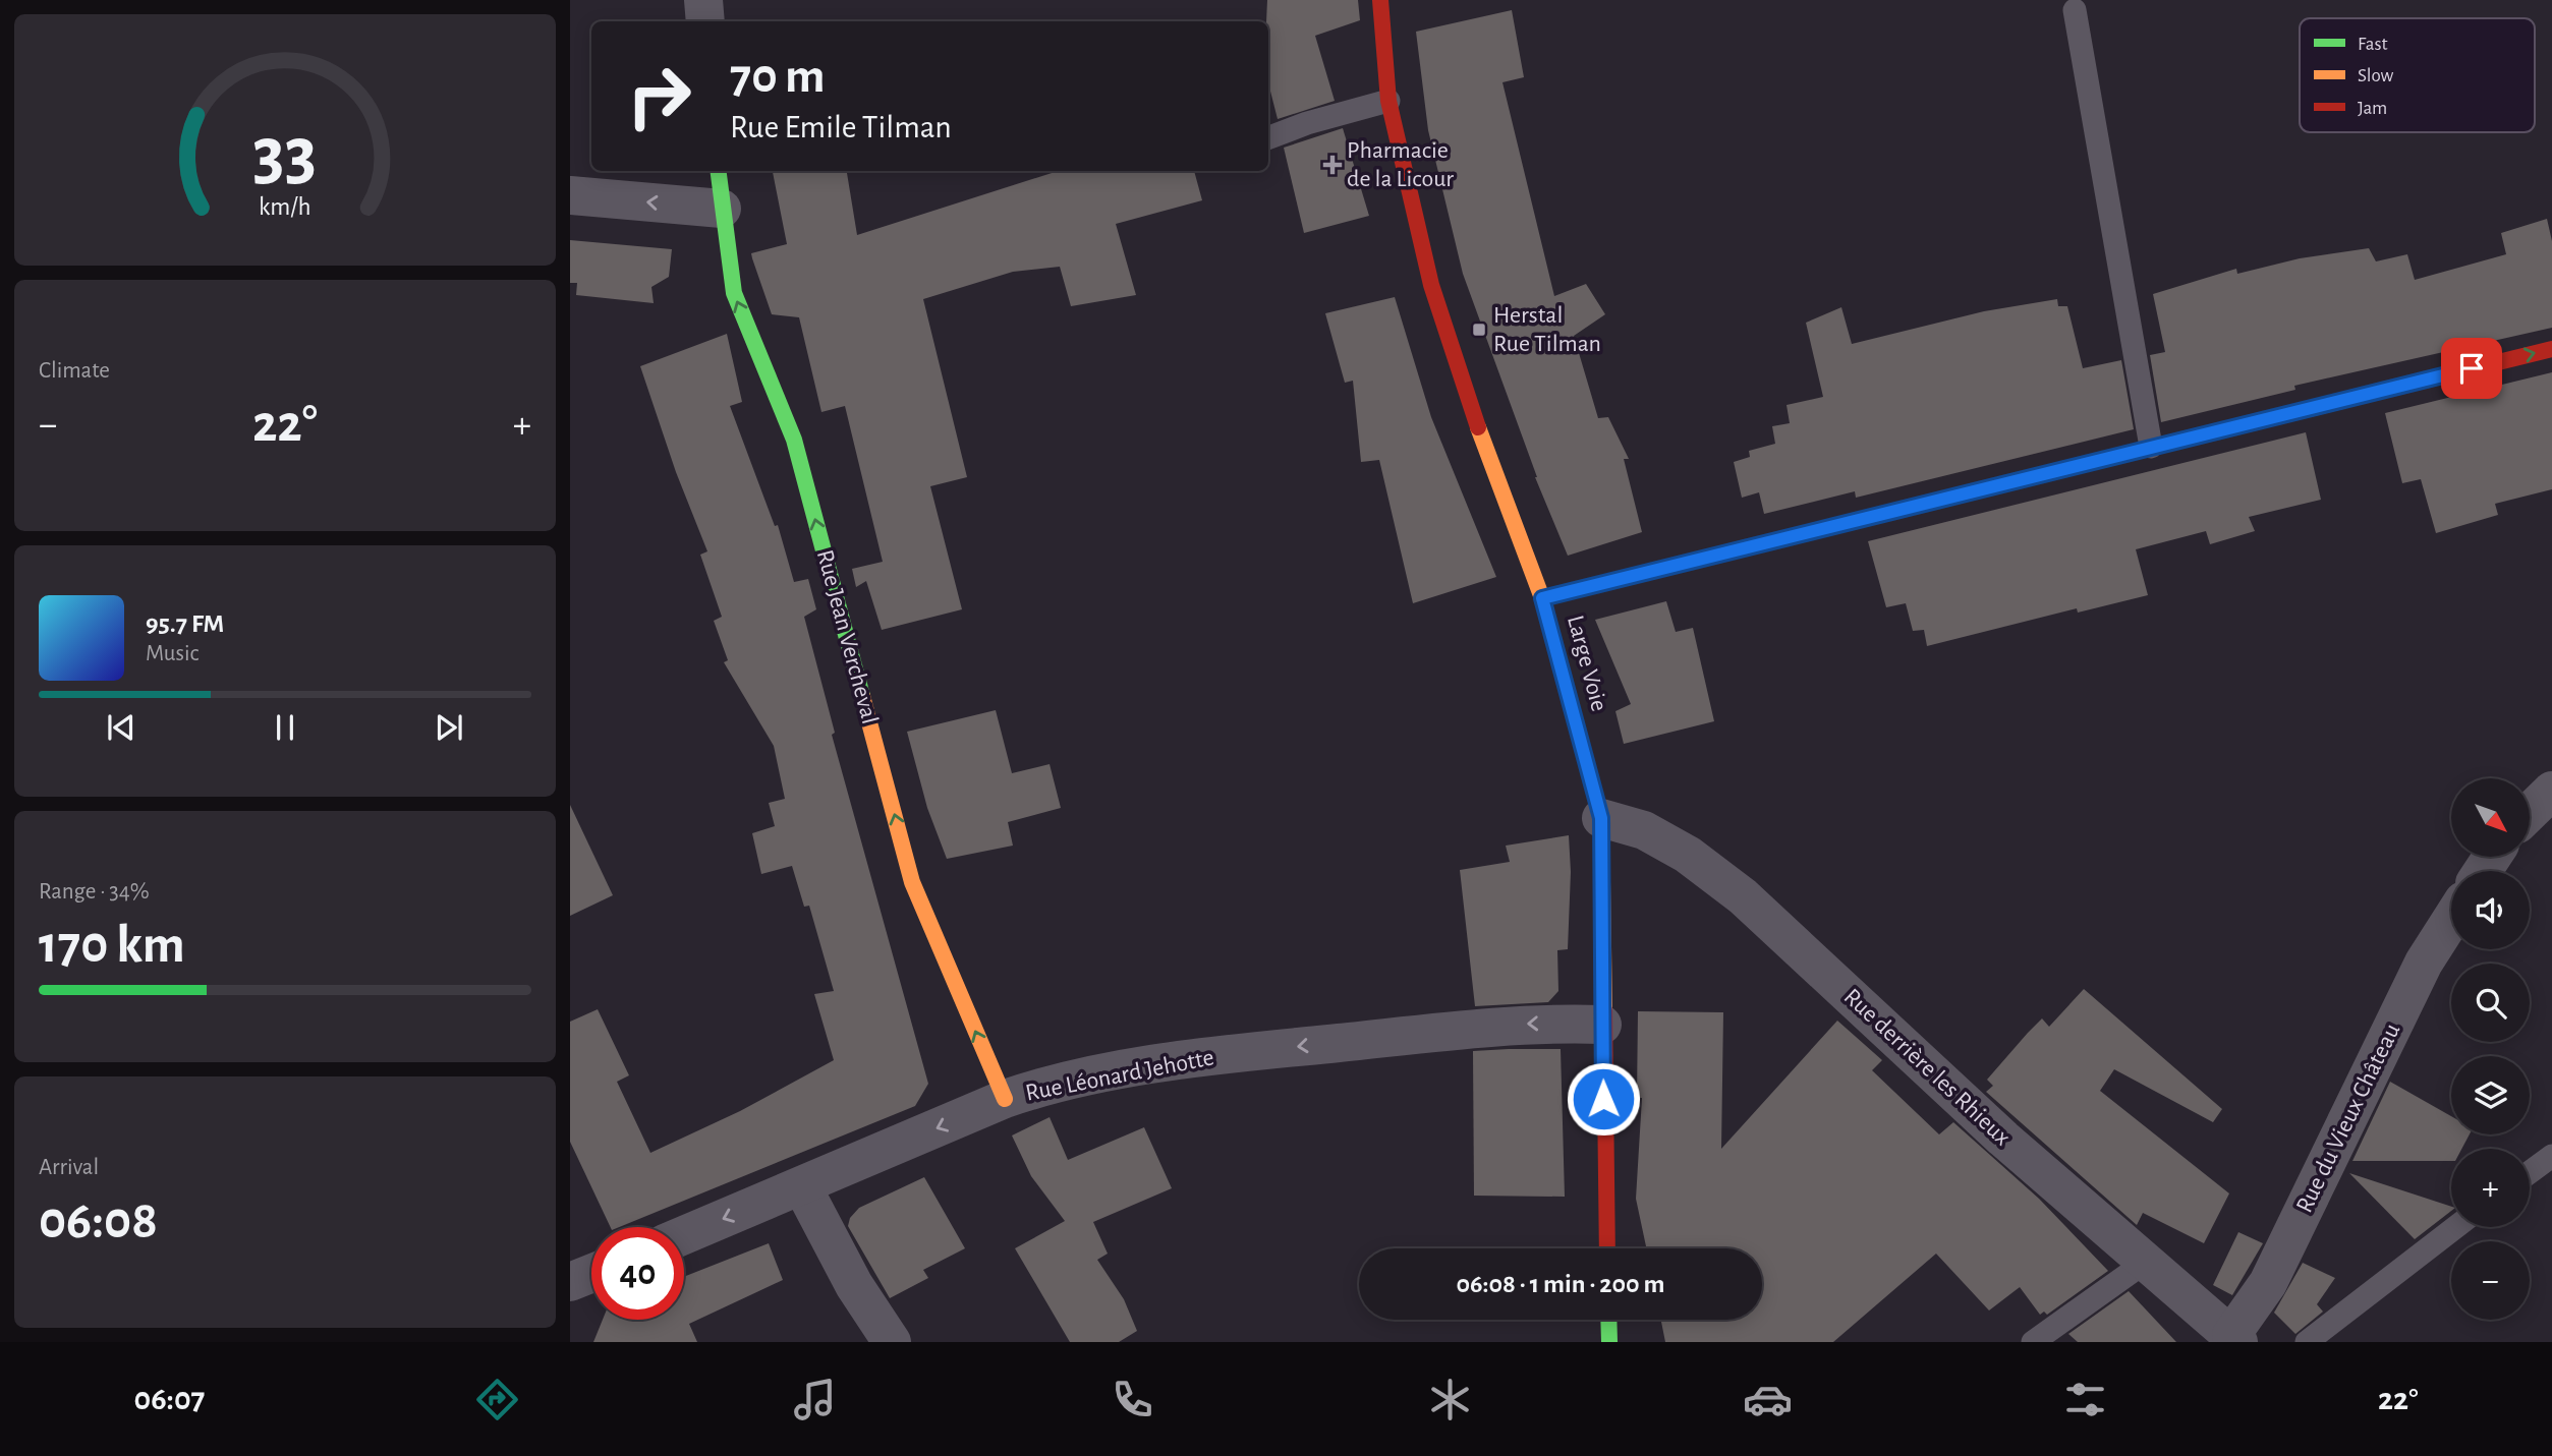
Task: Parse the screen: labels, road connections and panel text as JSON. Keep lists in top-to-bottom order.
{
  "streets": {
    "street": [
      "Rue Jean Vercheval",
      "Large Voie",
      "Rue derrière les Rhieux",
      "Rue Léonard Jehotte",
      "Rue du Vieux Château"
    ]
  },
  "crossings": [
    ["Rue Jean Vercheval", "Rue Léonard Jehotte"],
    ["Large Voie", "Rue derrière les Rhieux"],
    ["Large Voie", "Rue Léonard Jehotte"],
    ["Rue derrière les Rhieux", "Rue du Vieux Château"]
  ],
  "one_way": ["Rue Jean Vercheval", "Rue Léonard Jehotte"],
  "places": {
    "health": ["Pharmacie de la Licour"],
    "transit": ["Herstal Rue Tilman"]
  },
  "legend": ["Fast", "Slow", "Jam"],
  "north": "bottom right",
  "page": {
    "turn": ["70 m", "Rue Emile Tilman"],
    "tile": [
      "Climate",
      ["Range · 34%", "170 km"],
      ["Arrival", "06:08"]
    ],
    "heat": ["−", "22°", "+"],
    "song": ["95.7 FM", "Music"],
    "map_buttons": ["+", "−"],
    "limit": "40",
    "trip": "06:08 · 1 min · 200 m",
    "tabs": ["06:07", "22°"],
    "gauge": ["33", "km/h"]
  }
}
